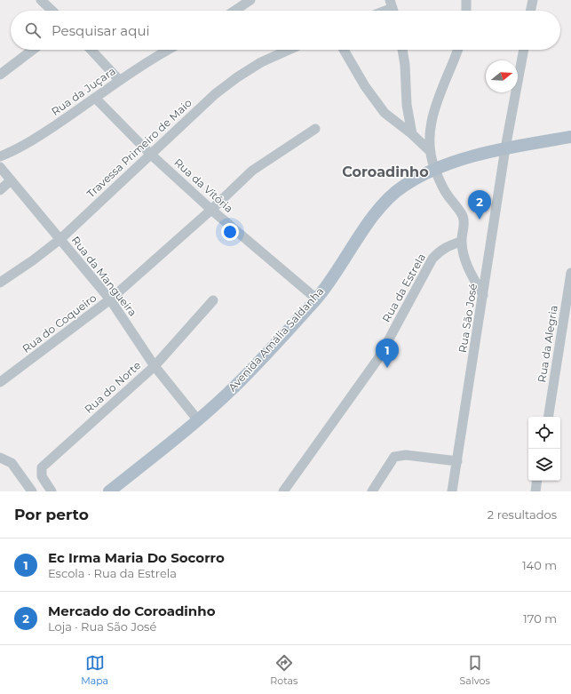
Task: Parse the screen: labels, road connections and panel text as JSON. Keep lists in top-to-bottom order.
{
  "streets": {
    "main road": ["Avenida Amália Saldanha"],
    "street": [
      "Rua da Juçara",
      "Travessa Primeiro de Maio",
      "Rua da Vitória",
      "Rua da Mangueira",
      "Rua da Estrela",
      "Rua São José",
      "Rua do Coqueiro",
      "Rua da Alegria",
      "Rua do Norte"
    ]
  },
  "crossings": [
    ["Rua da Juçara", "Rua da Vitória"],
    ["Travessa Primeiro de Maio", "Rua da Vitória"],
    ["Travessa Primeiro de Maio", "Rua da Mangueira"],
    ["Rua da Vitória", "Rua do Coqueiro"],
    ["Rua da Vitória", "Avenida Amália Saldanha"],
    ["Rua da Mangueira", "Rua do Coqueiro"],
    ["Rua da Mangueira", "Avenida Amália Saldanha"],
    ["Rua da Mangueira", "Rua do Norte"],
    ["Rua São José", "Avenida Amália Saldanha"]
  ],
  "districts": ["Coroadinho"],
  "north": "right",
  "page": {
    "search": "Pesquisar aqui",
    "pins": ["2", "1"],
    "heading": ["Por perto", "2 resultados"],
    "list": [
      {
        "mark": "1",
        "name": "Ec Irma Maria Do Socorro",
        "note": "Escola · Rua da Estrela",
        "value": "140 m"
      },
      {
        "mark": "2",
        "name": "Mercado do Coroadinho",
        "note": "Loja · Rua São José",
        "value": "170 m"
      }
    ],
    "nav": ["Mapa", "Rotas", "Salvos"]
  }
}
